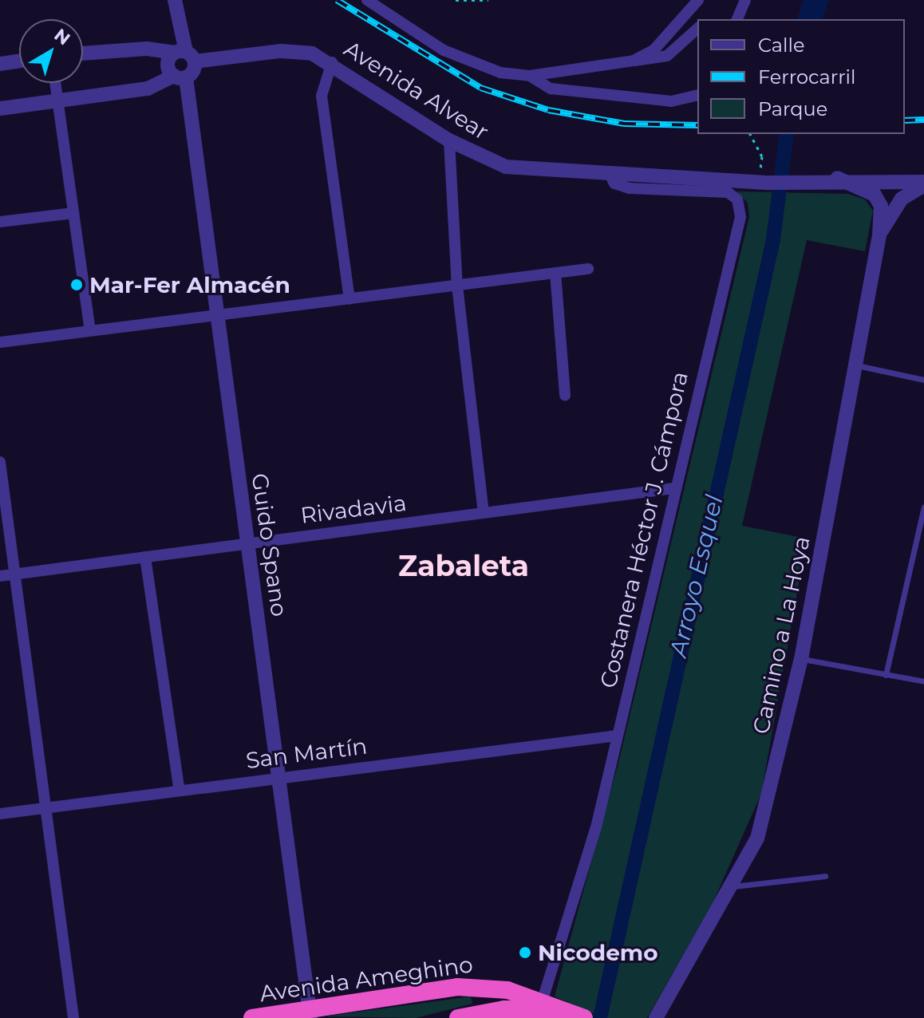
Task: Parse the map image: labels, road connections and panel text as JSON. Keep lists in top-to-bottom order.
{
  "streets": {
    "highway": ["Avenida Ameghino"],
    "street": [
      "Avenida Alvear",
      "Rivadavia",
      "Costanera Héctor J. Cámpora",
      "Guido Spano",
      "Camino a La Hoya",
      "San Martín"
    ]
  },
  "crossings": [
    ["Avenida Alvear", "Costanera Héctor J. Cámpora"],
    ["Avenida Alvear", "Guido Spano"],
    ["Avenida Alvear", "Camino a La Hoya"],
    ["Rivadavia", "Costanera Héctor J. Cámpora"],
    ["Rivadavia", "Guido Spano"],
    ["Costanera Héctor J. Cámpora", "San Martín"],
    ["Costanera Héctor J. Cámpora", "Avenida Ameghino"],
    ["Guido Spano", "San Martín"],
    ["Guido Spano", "Avenida Ameghino"]
  ],
  "districts": ["Zabaleta"],
  "water": ["Arroyo Esquel"],
  "places": ["Mar-Fer Almacén", "Nicodemo"],
  "legend": ["Calle", "Ferrocarril", "Parque"],
  "north": "top right"
}
